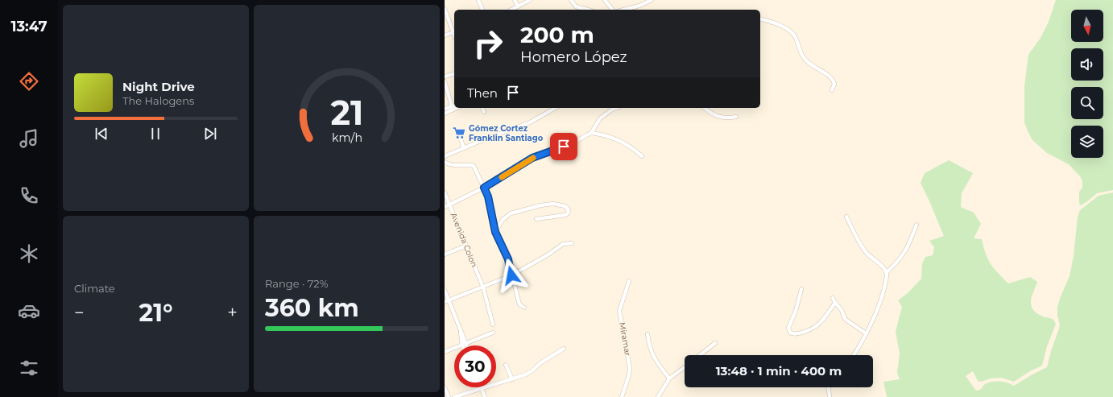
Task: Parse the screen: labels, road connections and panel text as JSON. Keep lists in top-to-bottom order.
{
  "streets": {
    "street": ["Avenida Colon", "Miramar"]
  },
  "places": {
    "supermarket": ["Gómez Cortez Franklin Santiago"]
  },
  "north": "bottom",
  "page": {
    "tabs": "13:47",
    "turn": ["200 m", "Homero López"],
    "song": ["Night Drive", "The Halogens"],
    "then": "Then",
    "tile": [
      "Climate",
      ["Range · 72%", "360 km"]
    ],
    "heat": ["−", "21°", "+"],
    "limit": "30",
    "trip": "13:48 · 1 min · 400 m",
    "gauge": ["21", "km/h"]
  }
}
